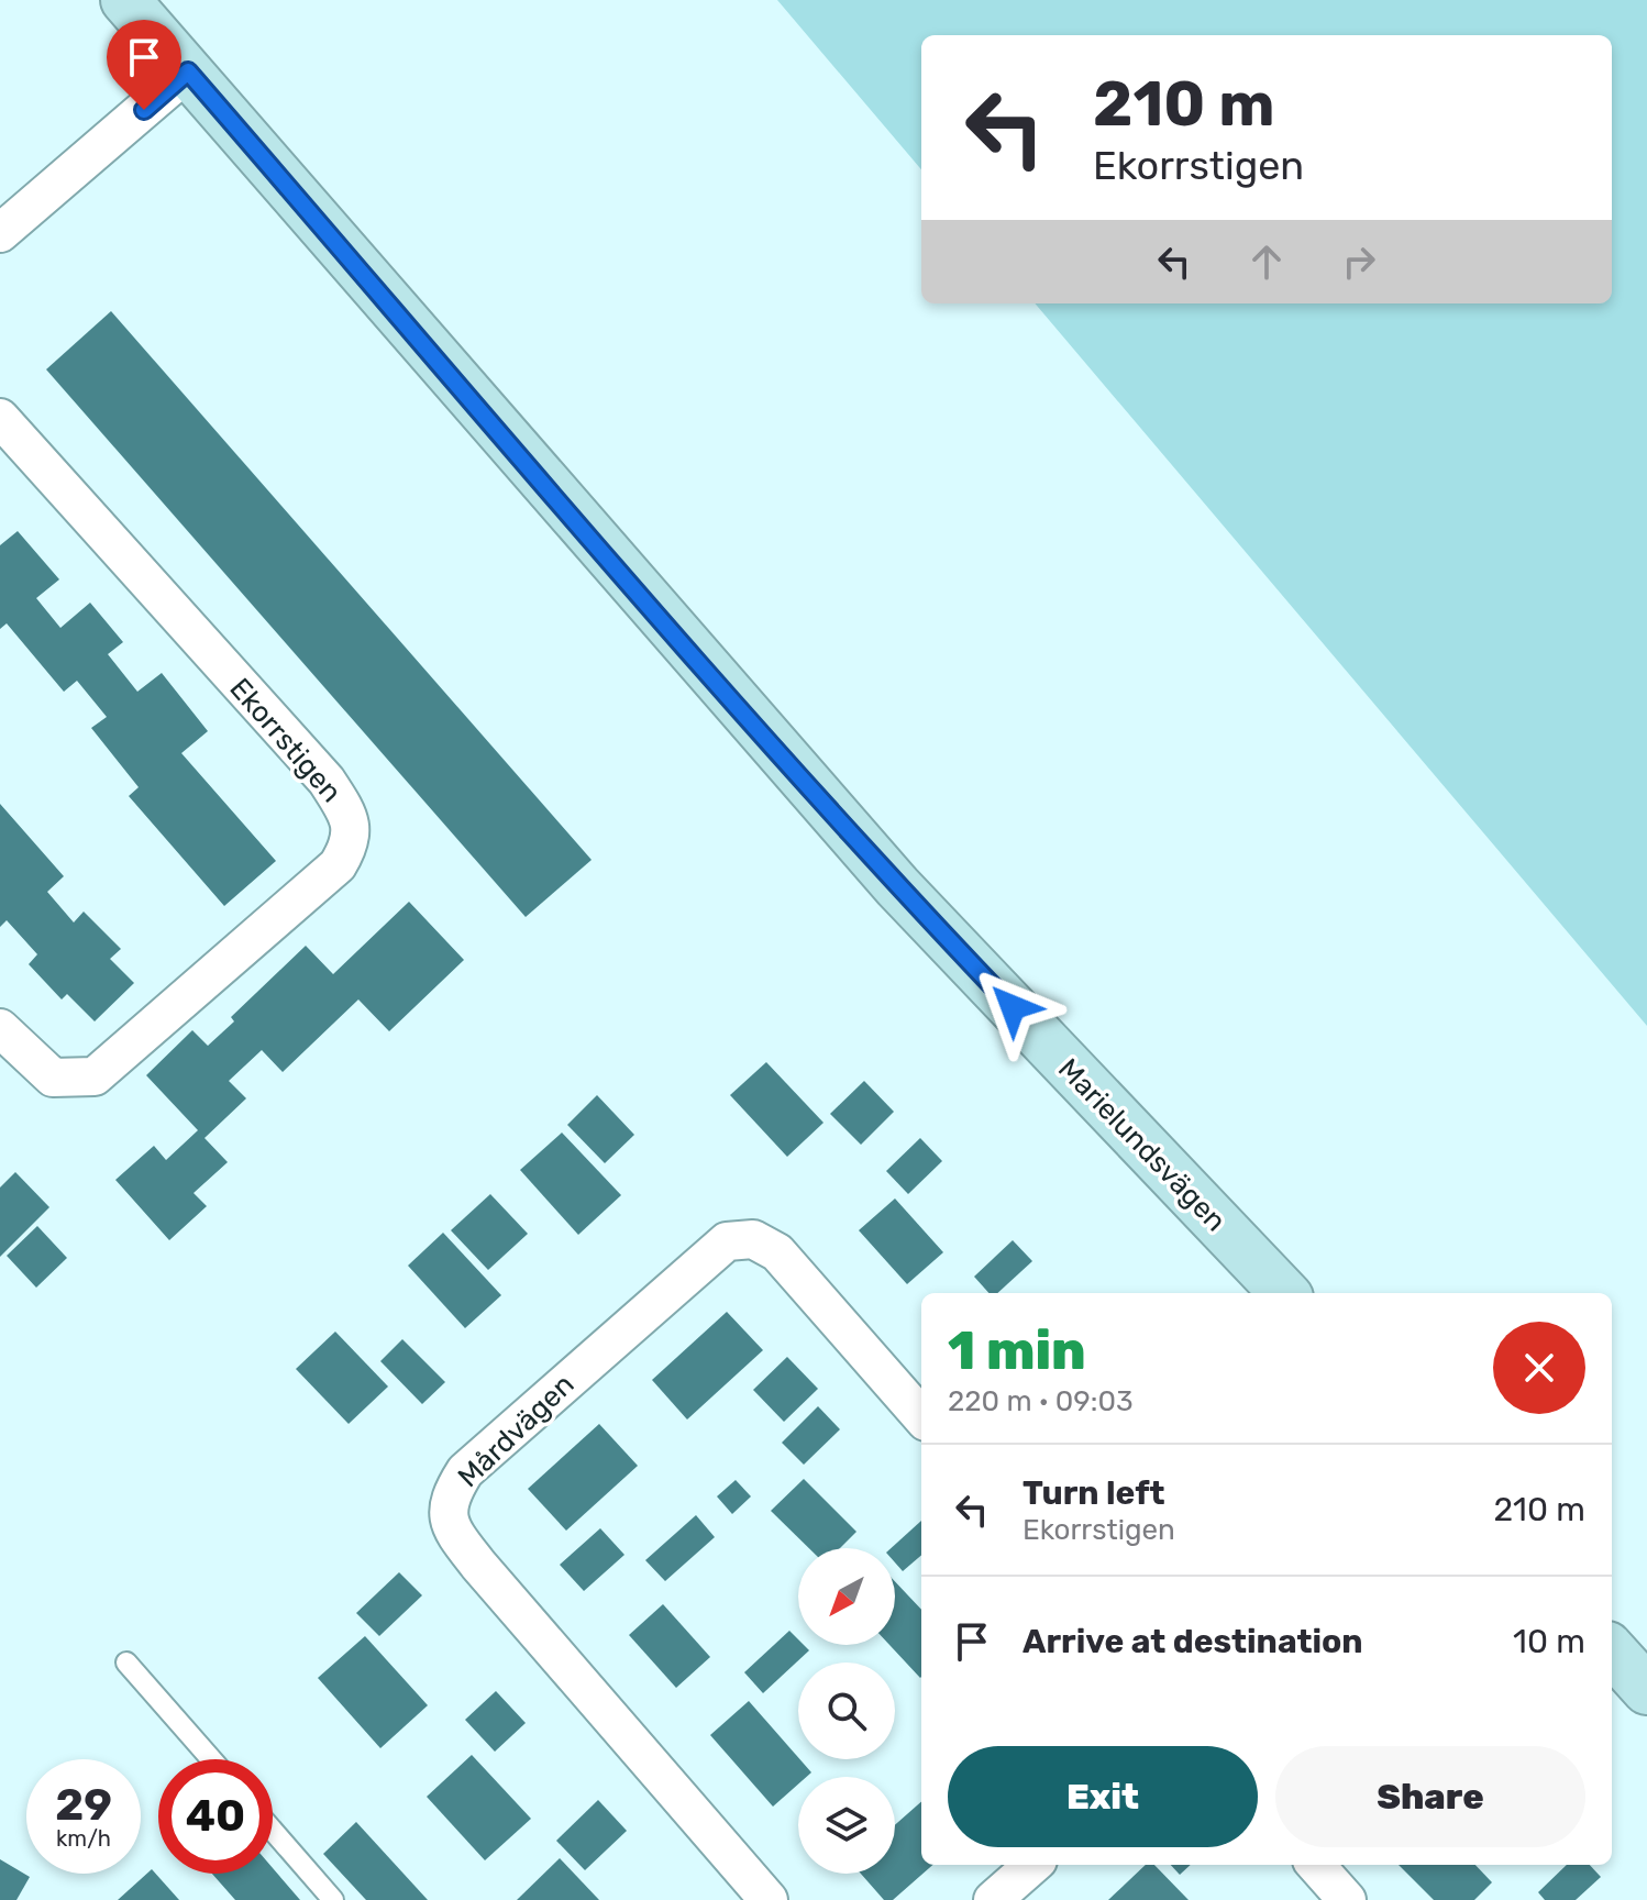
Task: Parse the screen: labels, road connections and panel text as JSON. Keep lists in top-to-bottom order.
{
  "streets": {
    "street": ["Ekorrstigen", "Marielundsvägen", "Mårdvägen"]
  },
  "north": "bottom left",
  "page": {
    "turn": ["210 m", "Ekorrstigen"],
    "heading": ["1 min", "220 m · 09:03"],
    "list": [
      {
        "name": "Turn left",
        "note": "Ekorrstigen",
        "value": "210 m"
      },
      {
        "name": "Arrive at destination",
        "value": "10 m"
      }
    ],
    "buttons": ["Exit", "Share"],
    "speed": "29 km/h",
    "limit": "40"
  }
}
